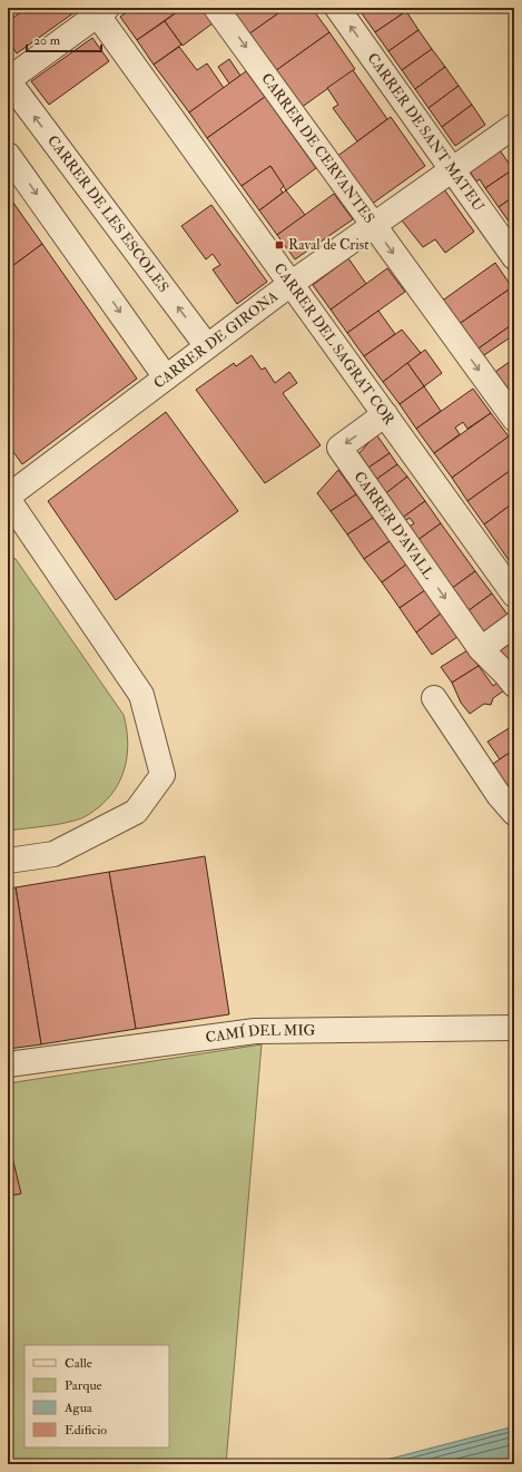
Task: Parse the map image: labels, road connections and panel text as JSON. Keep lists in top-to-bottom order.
{
  "streets": {
    "street": [
      "CARRER DE SANT MATEU",
      "CARRER DE CERVANTES",
      "CARRER DE LES ESCOLES",
      "CARRER DE GIRONA",
      "CARRER DEL SAGRAT COR",
      "CARRER D'AVALL",
      "CAMÍ DEL MIG"
    ]
  },
  "crossings": [
    ["CARRER DE SANT MATEU", "CARRER DE GIRONA"],
    ["CARRER DE CERVANTES", "CARRER DE GIRONA"],
    ["CARRER DE LES ESCOLES", "CARRER DE GIRONA"],
    ["CARRER DE GIRONA", "CARRER DEL SAGRAT COR"],
    ["CARRER DEL SAGRAT COR", "CARRER D'AVALL"]
  ],
  "one_way": ["CARRER DE SANT MATEU", "CARRER DE CERVANTES", "CARRER D'AVALL"],
  "places": {
    "transit": ["Raval de Crist"]
  },
  "legend": [
    "Calle",
    "Parque",
    "Agua",
    "Edificio"
  ],
  "scale_bar": "20 m"
}
